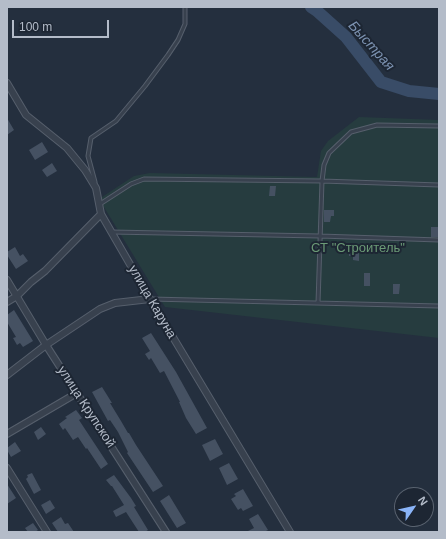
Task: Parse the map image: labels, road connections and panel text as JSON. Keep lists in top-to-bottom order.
{
  "streets": {
    "street": ["улица Каруна", "улица Крупской"]
  },
  "water": ["Быстрая"],
  "parks": ["СТ \"Строитель\""],
  "scale_bar": "100 m",
  "north": "top right"
}
